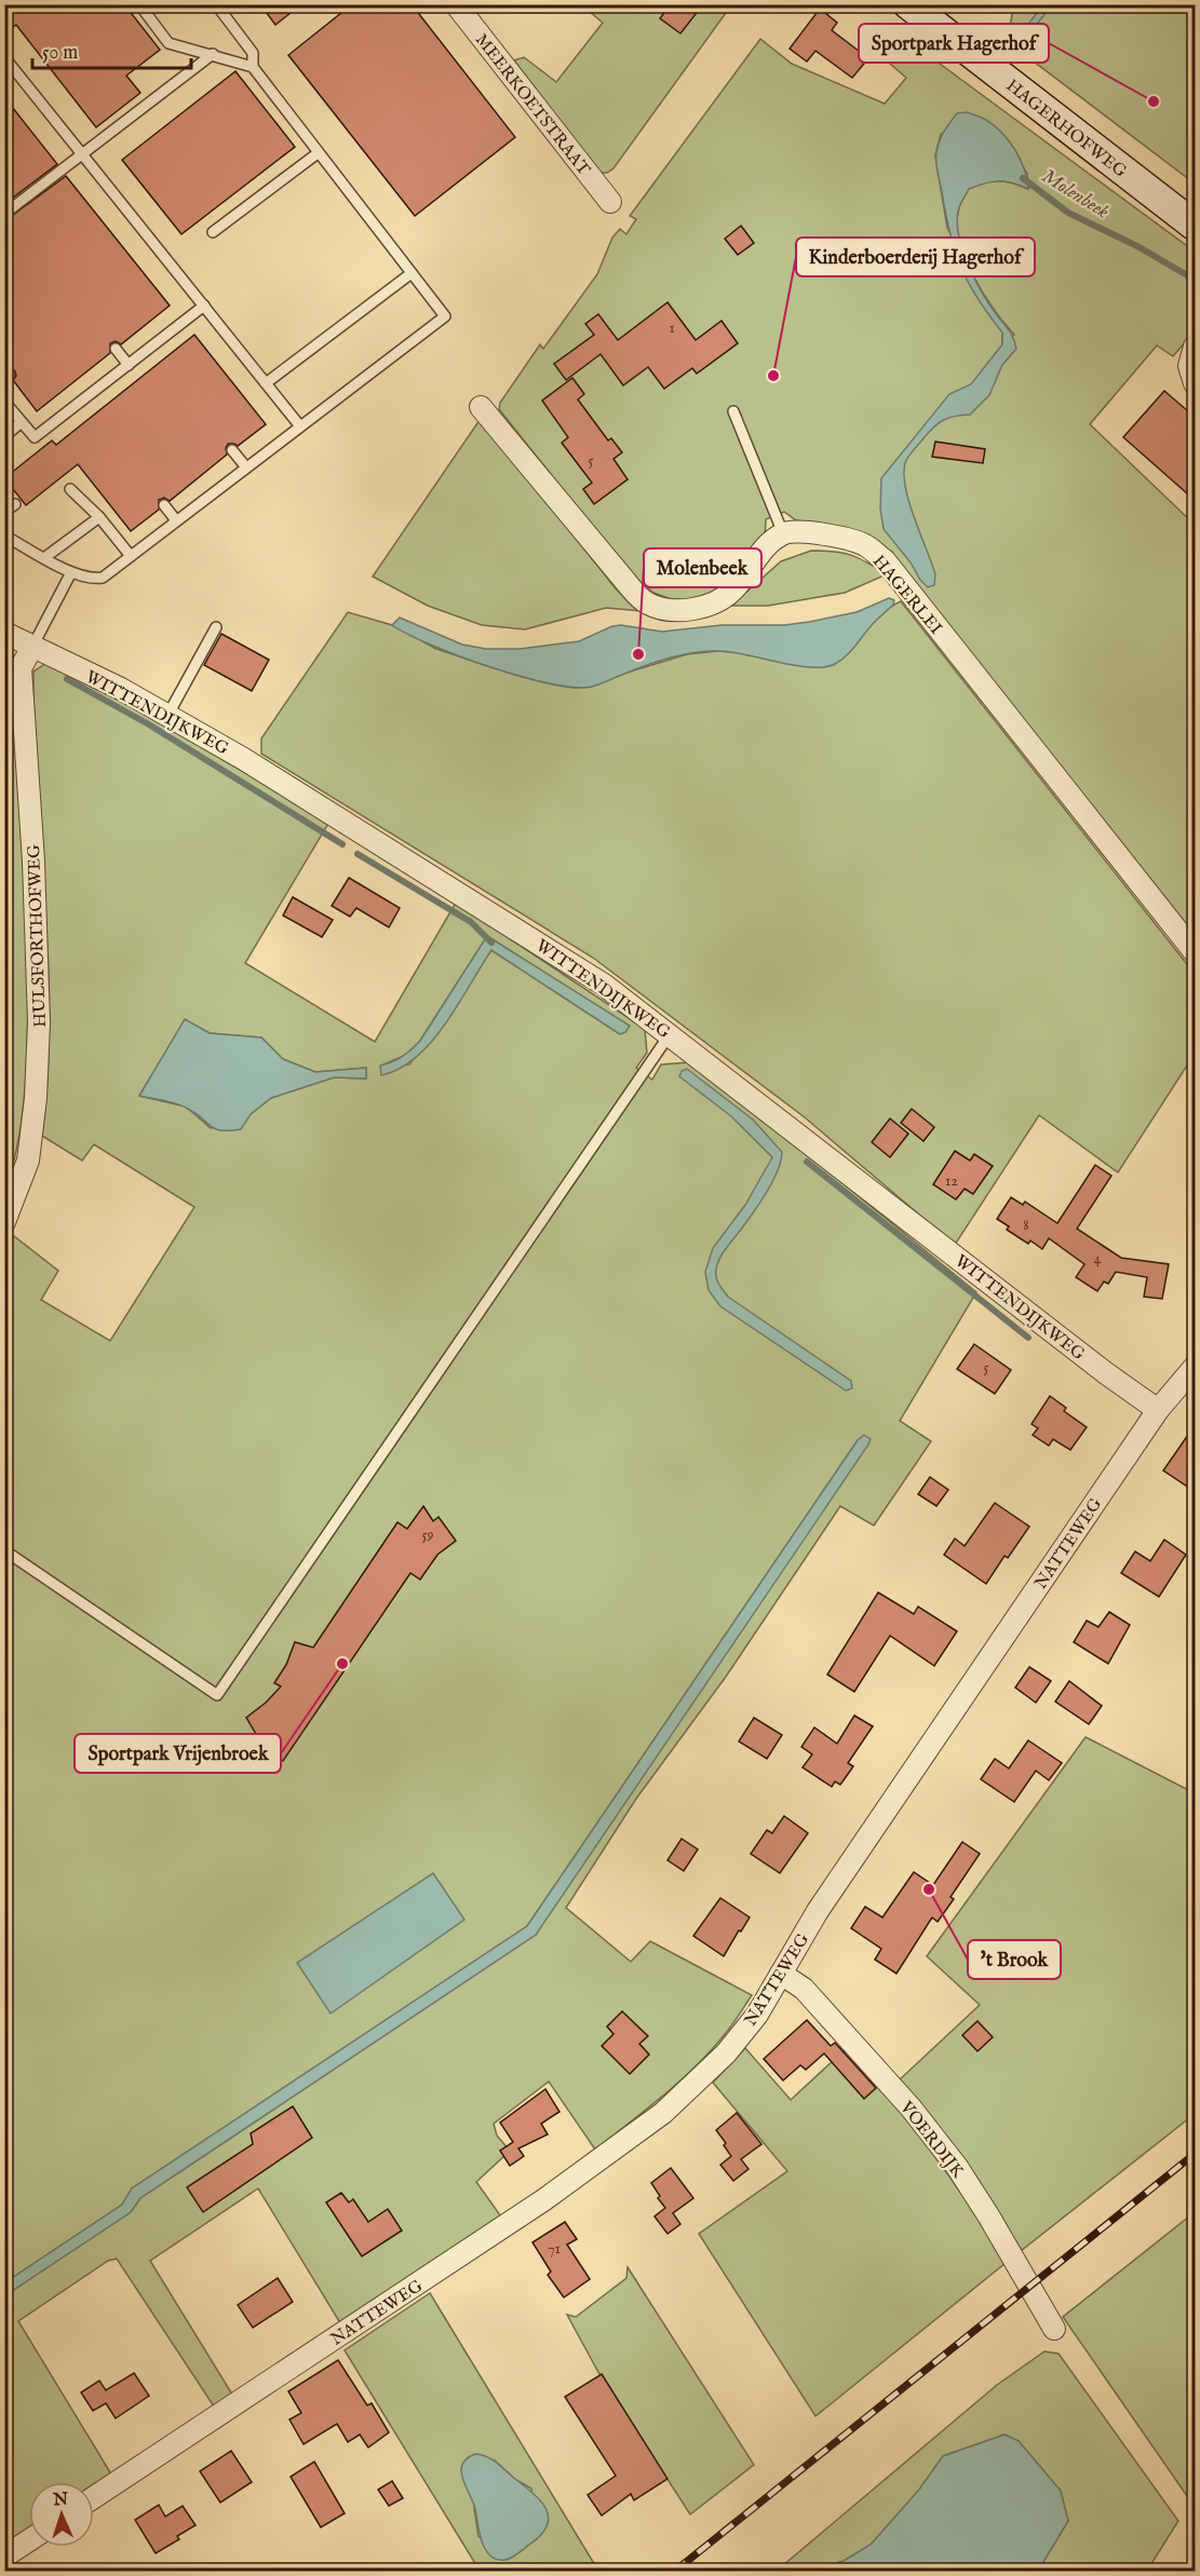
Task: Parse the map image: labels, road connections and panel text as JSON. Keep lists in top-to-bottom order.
{
  "streets": {
    "street": [
      "MEERKOETSTRAAT",
      "HAGERHOFWEG",
      "HAGERLEI",
      "WITTENDIJKWEG",
      "HULSFORTHOFWEG",
      "NATTEWEG",
      "VOERDIJK"
    ]
  },
  "crossings": [
    ["WITTENDIJKWEG", "HULSFORTHOFWEG"],
    ["WITTENDIJKWEG", "NATTEWEG"],
    ["NATTEWEG", "VOERDIJK"]
  ],
  "water": ["Molenbeek"],
  "places": [
    "Sportpark Hagerhof",
    "Kinderboerderij Hagerhof",
    "Molenbeek",
    "Sportpark Vrijenbroek",
    "'t Brook"
  ],
  "house_numbers": [
    "1",
    "5",
    "12",
    "8",
    "4",
    "5",
    "59",
    "71"
  ],
  "scale_bar": "50 m",
  "north": "top"
}
